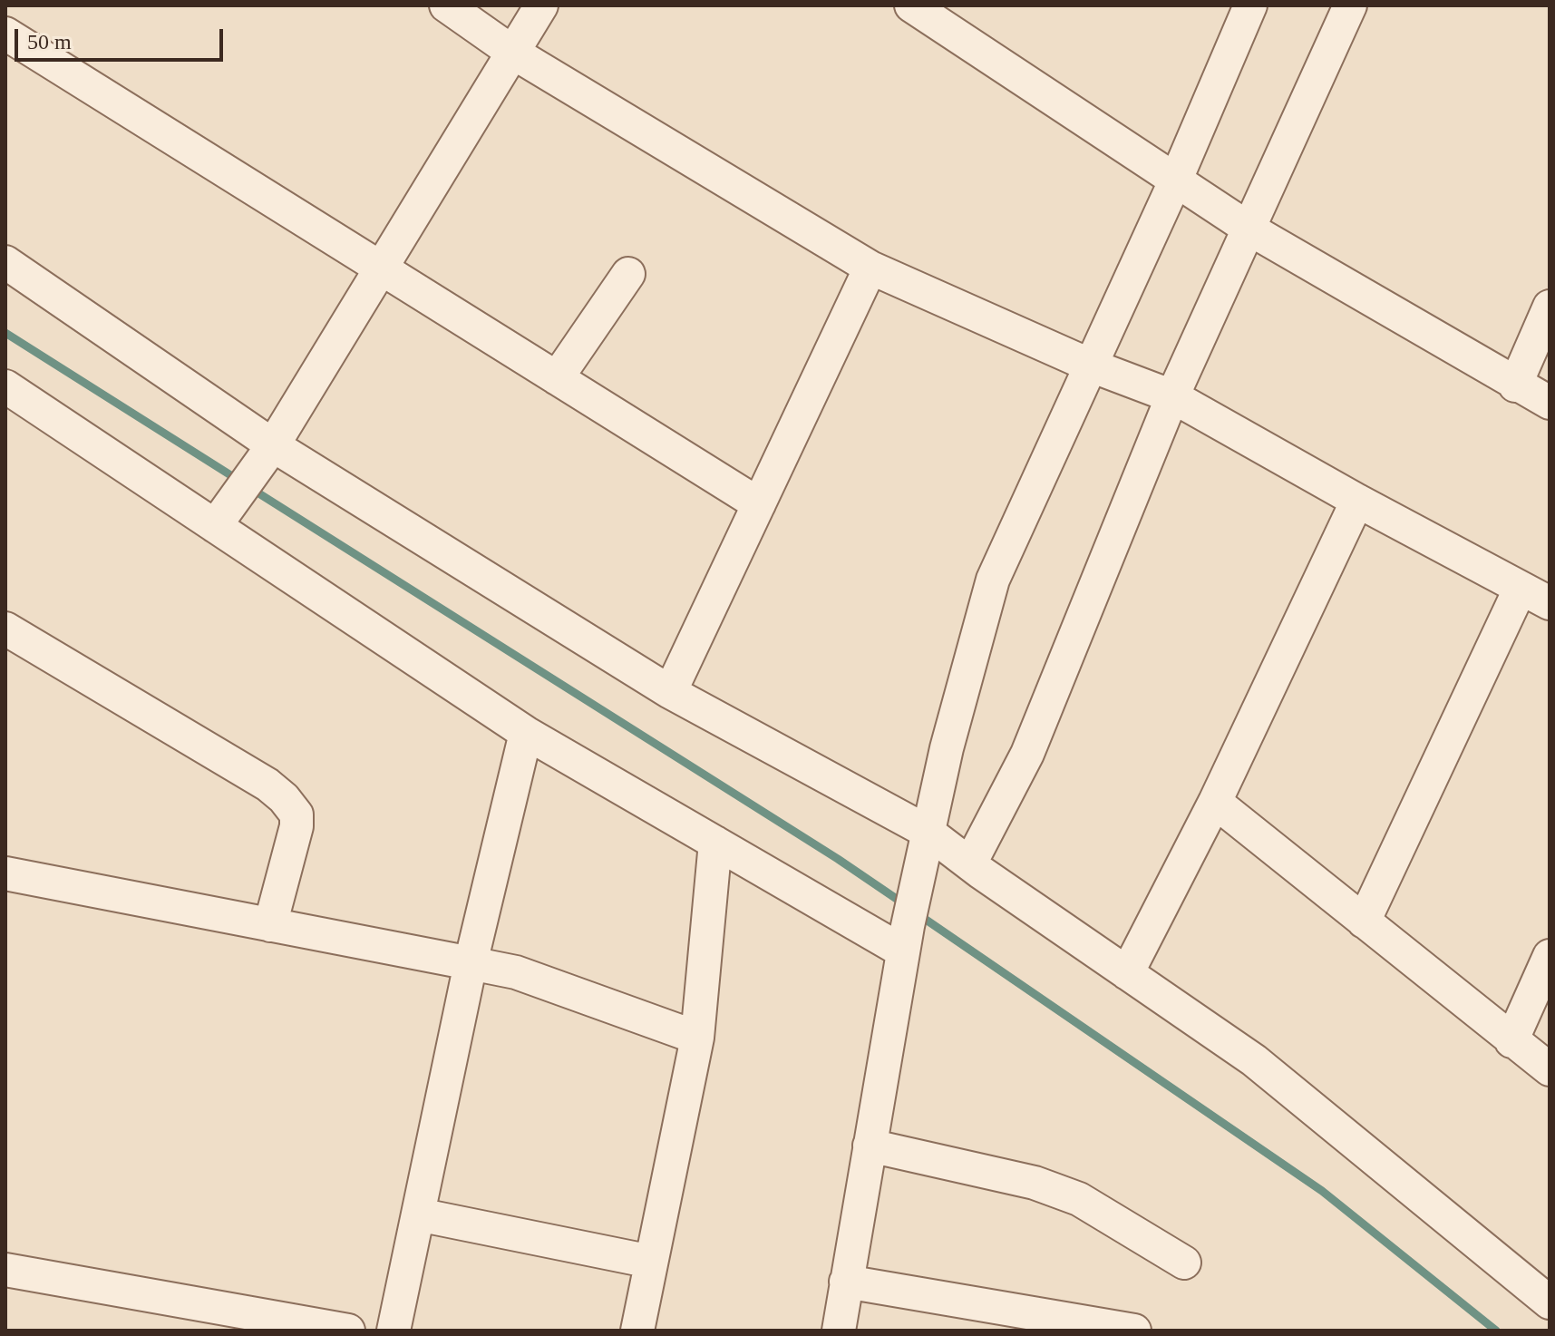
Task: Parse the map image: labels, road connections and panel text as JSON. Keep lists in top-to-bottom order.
{
  "scale_bar": "50 m"
}
